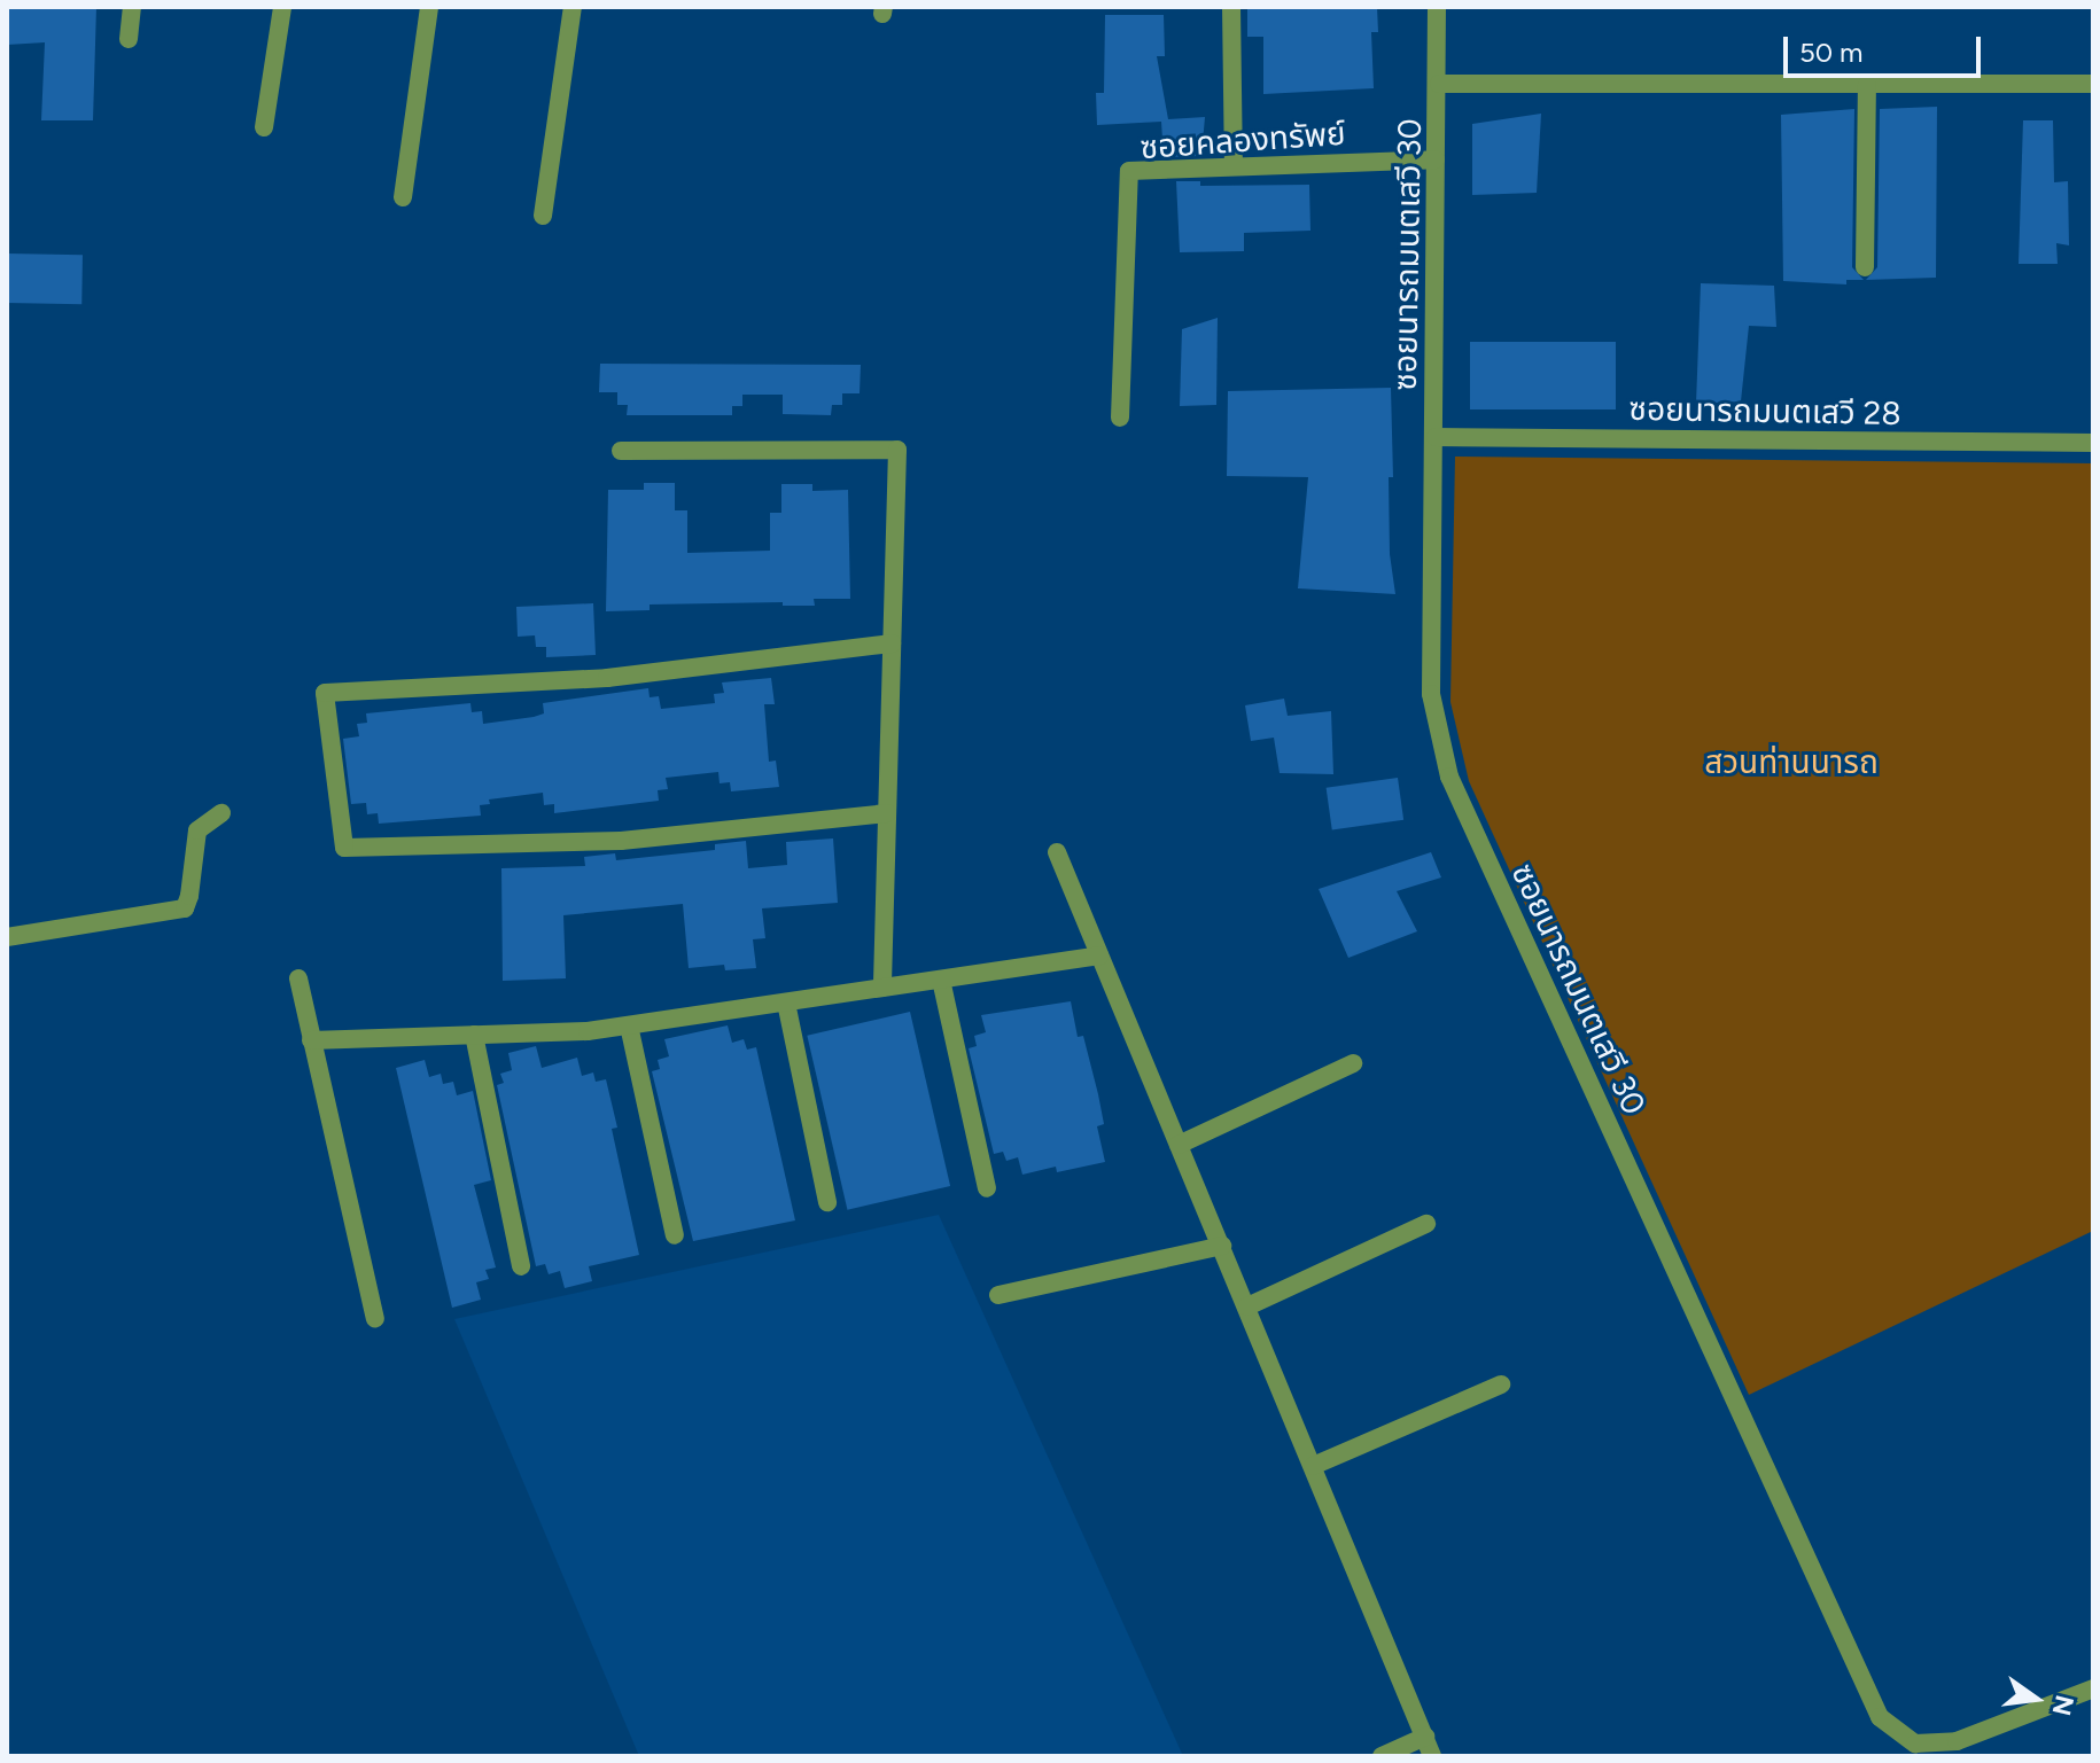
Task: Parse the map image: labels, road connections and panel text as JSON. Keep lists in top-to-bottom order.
{
  "streets": {
    "street": ["ซอยคลองทรัพย์", "ซอยนารถมนตเสวี 30", "ซอยนารถมนตเสวี 28"]
  },
  "crossings": [
    ["ซอยคลองทรัพย์", "ซอยนารถมนตเสวี 30"],
    ["ซอยนารถมนตเสวี 30", "ซอยนารถมนตเสวี 28"]
  ],
  "parks": ["สวนท่านนารถ"],
  "scale_bar": "50 m",
  "north": "right"
}
